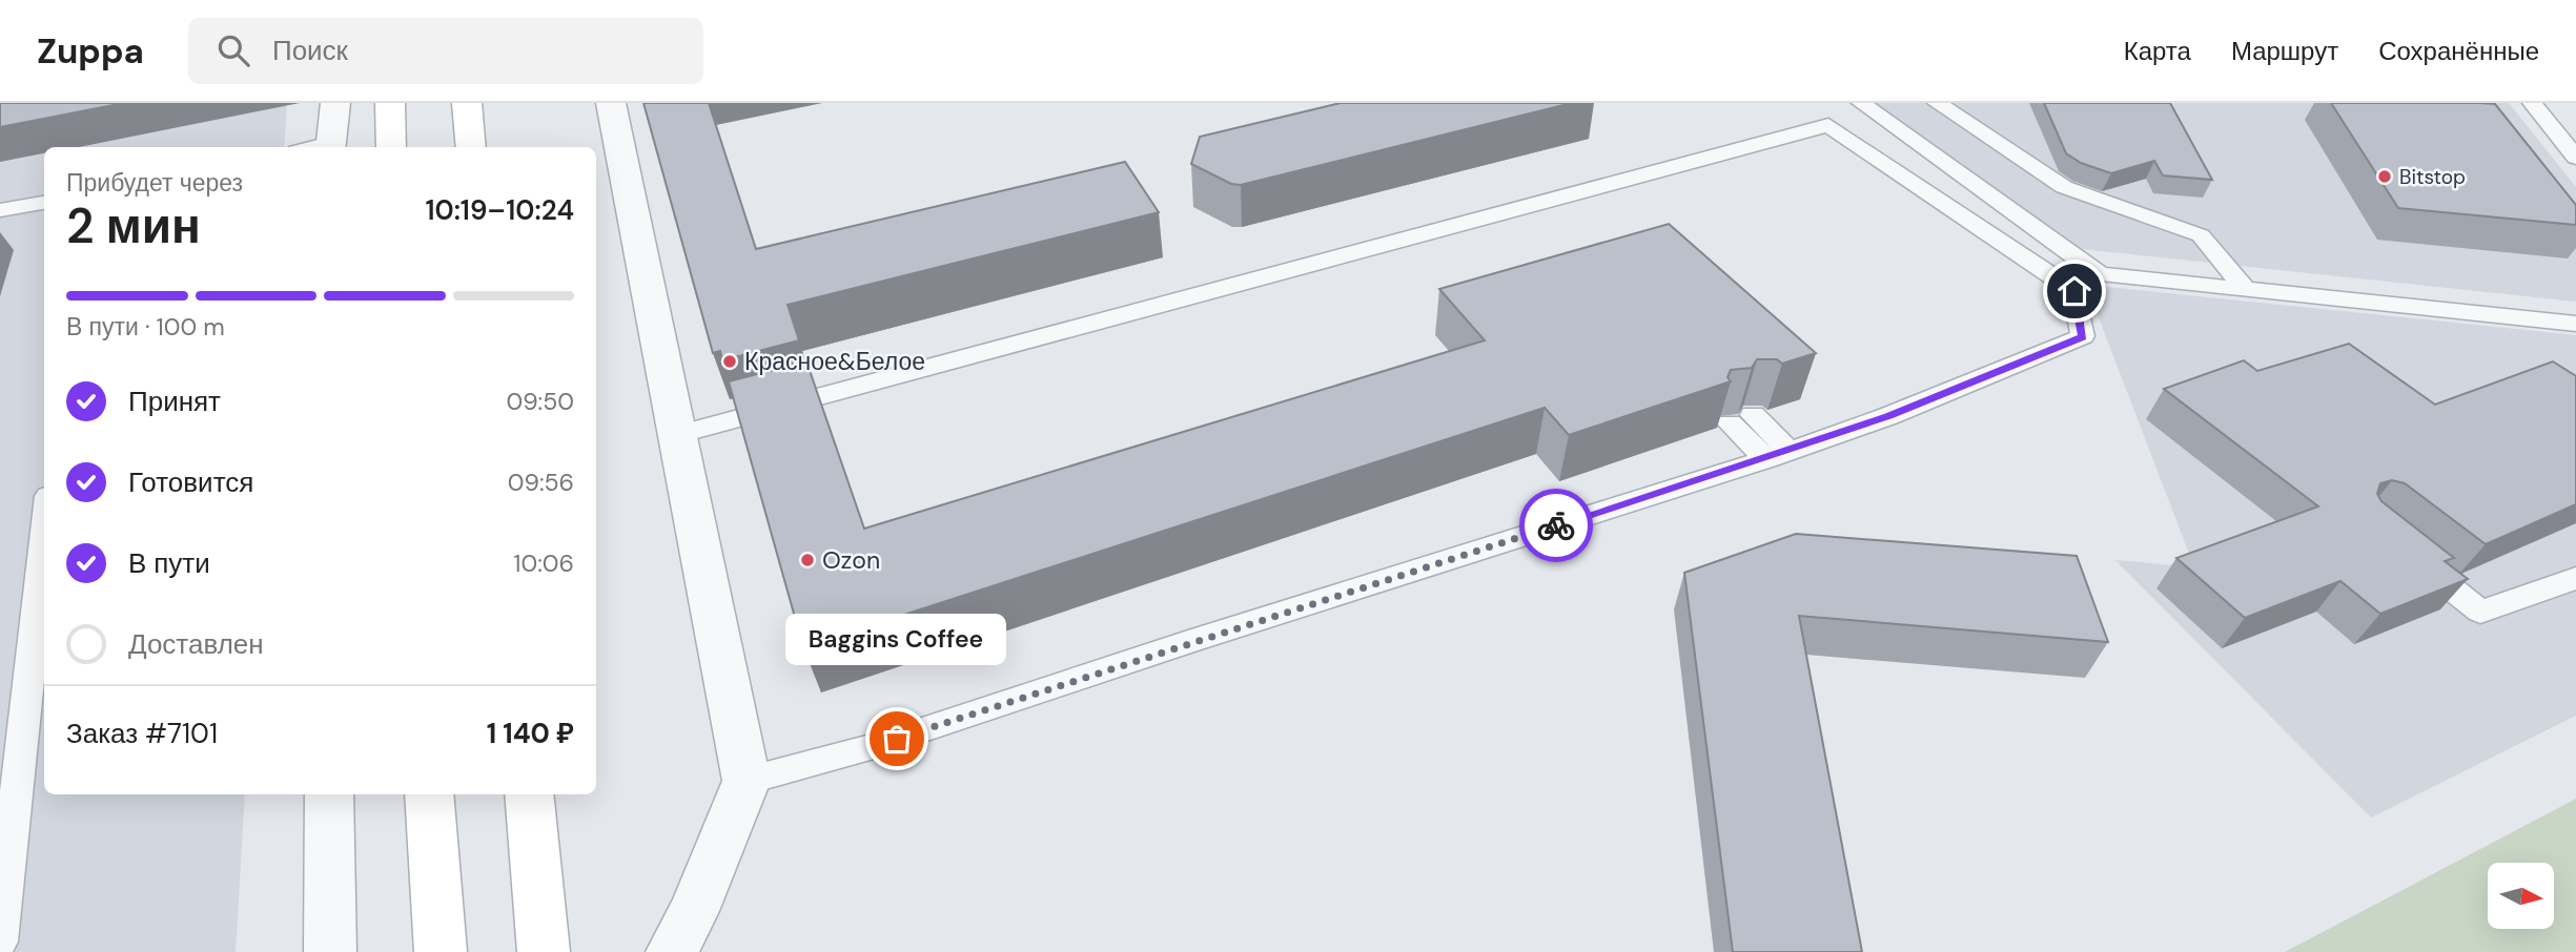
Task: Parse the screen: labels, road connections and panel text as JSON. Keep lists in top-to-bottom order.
{
  "places": [
    "Bitstop",
    "Красное&Белое",
    "Ozon",
    "Baggins Coffee"
  ],
  "north": "right",
  "page": {
    "header": "Zuppa",
    "search": "Поиск",
    "nav": ["Карта", "Маршрут", "Сохранённые"],
    "heading": ["2 мин", "Прибудет через", "10:19–10:24"],
    "panel": ["Заказ #7101", "1 140 ₽"],
    "bar": "В пути · 100 m",
    "list": [
      ["Принят", "09:50"],
      ["Готовится", "09:56"],
      ["В пути", "10:06"],
      "Доставлен"
    ],
    "bubble": "Baggins Coffee"
  }
}
